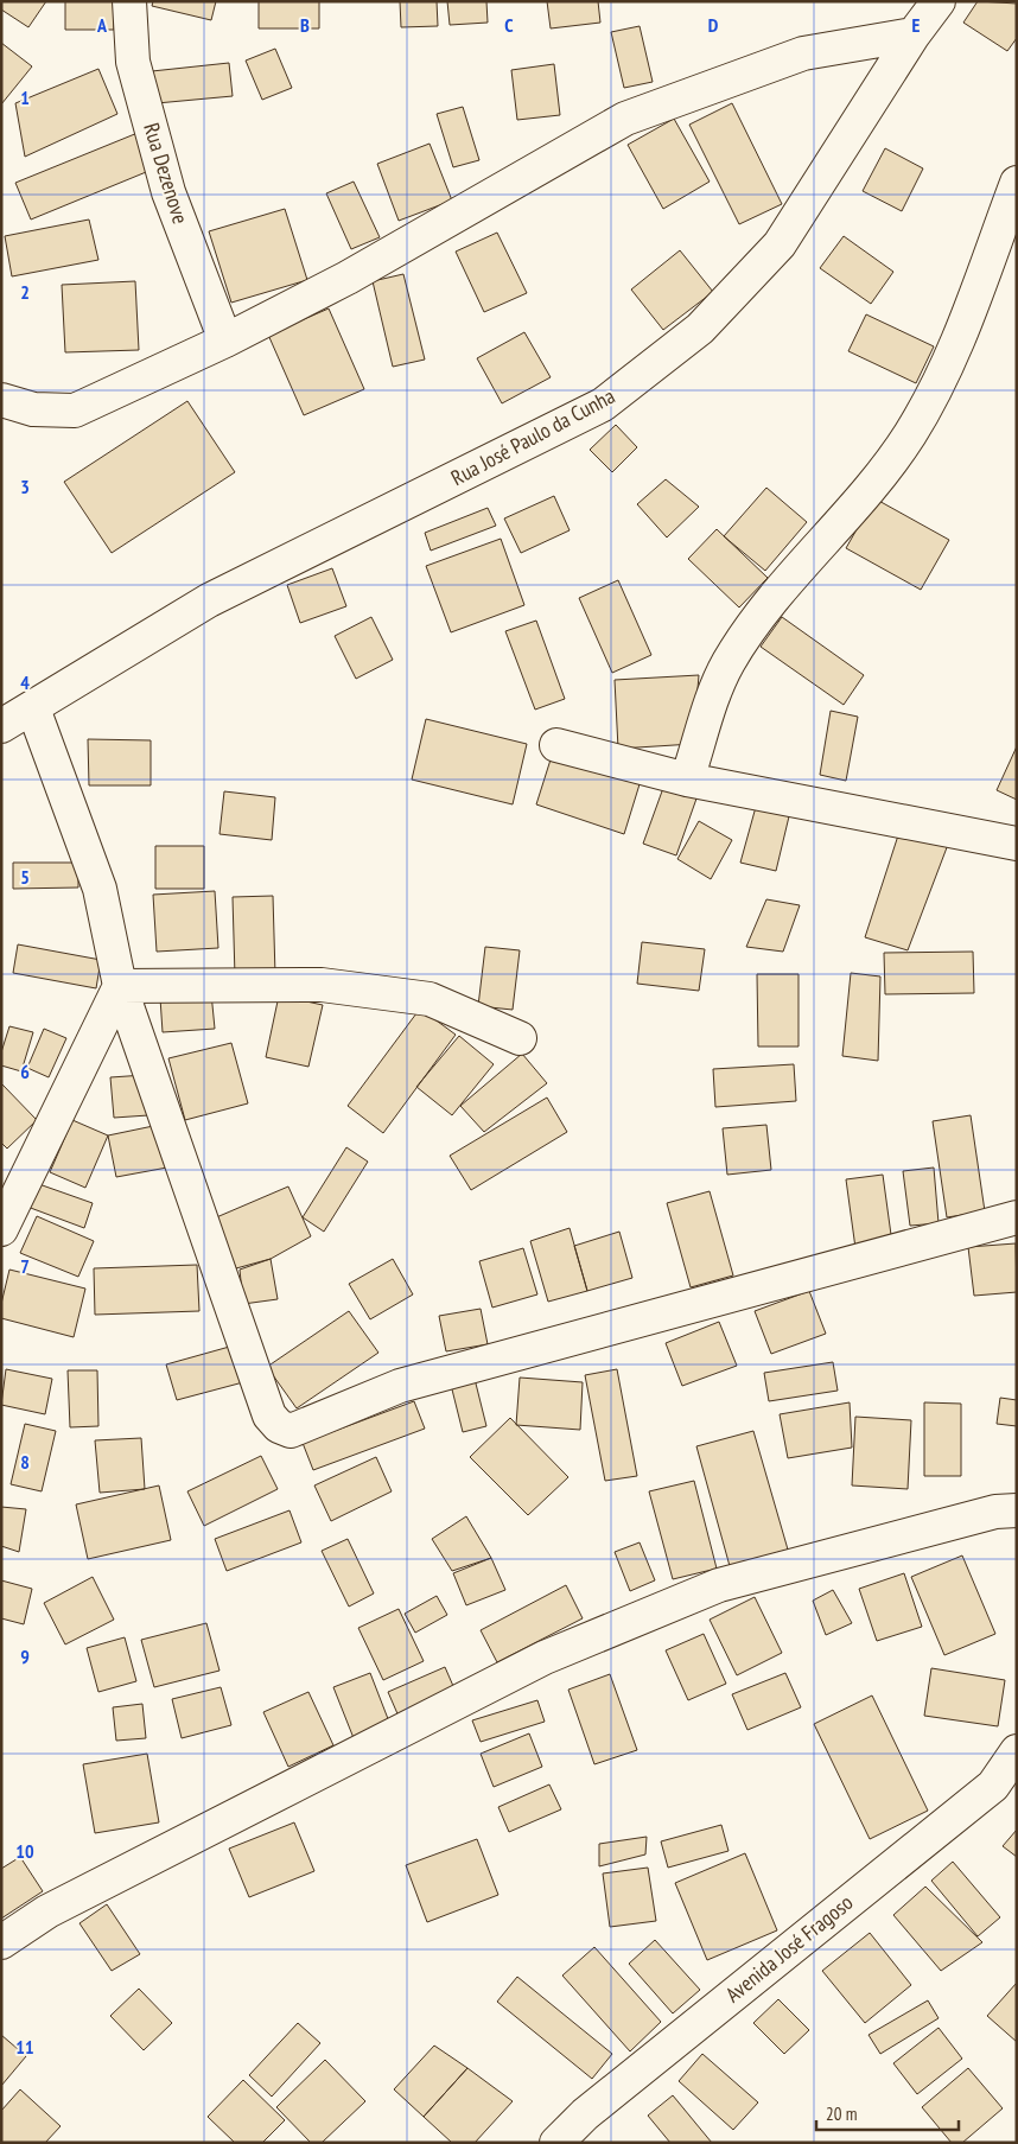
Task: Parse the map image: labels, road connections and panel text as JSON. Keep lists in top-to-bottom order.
{
  "streets": {
    "street": ["Rua Dezenove", "Rua José Paulo da Cunha", "Avenida José Fragoso"]
  },
  "scale_bar": "20 m",
  "grid": {
    "columns": [
      "A",
      "B",
      "C",
      "D",
      "E"
    ],
    "rows": [
      "1",
      "2",
      "3",
      "4",
      "5",
      "6",
      "7",
      "8",
      "9",
      "10",
      "11"
    ]
  }
}
